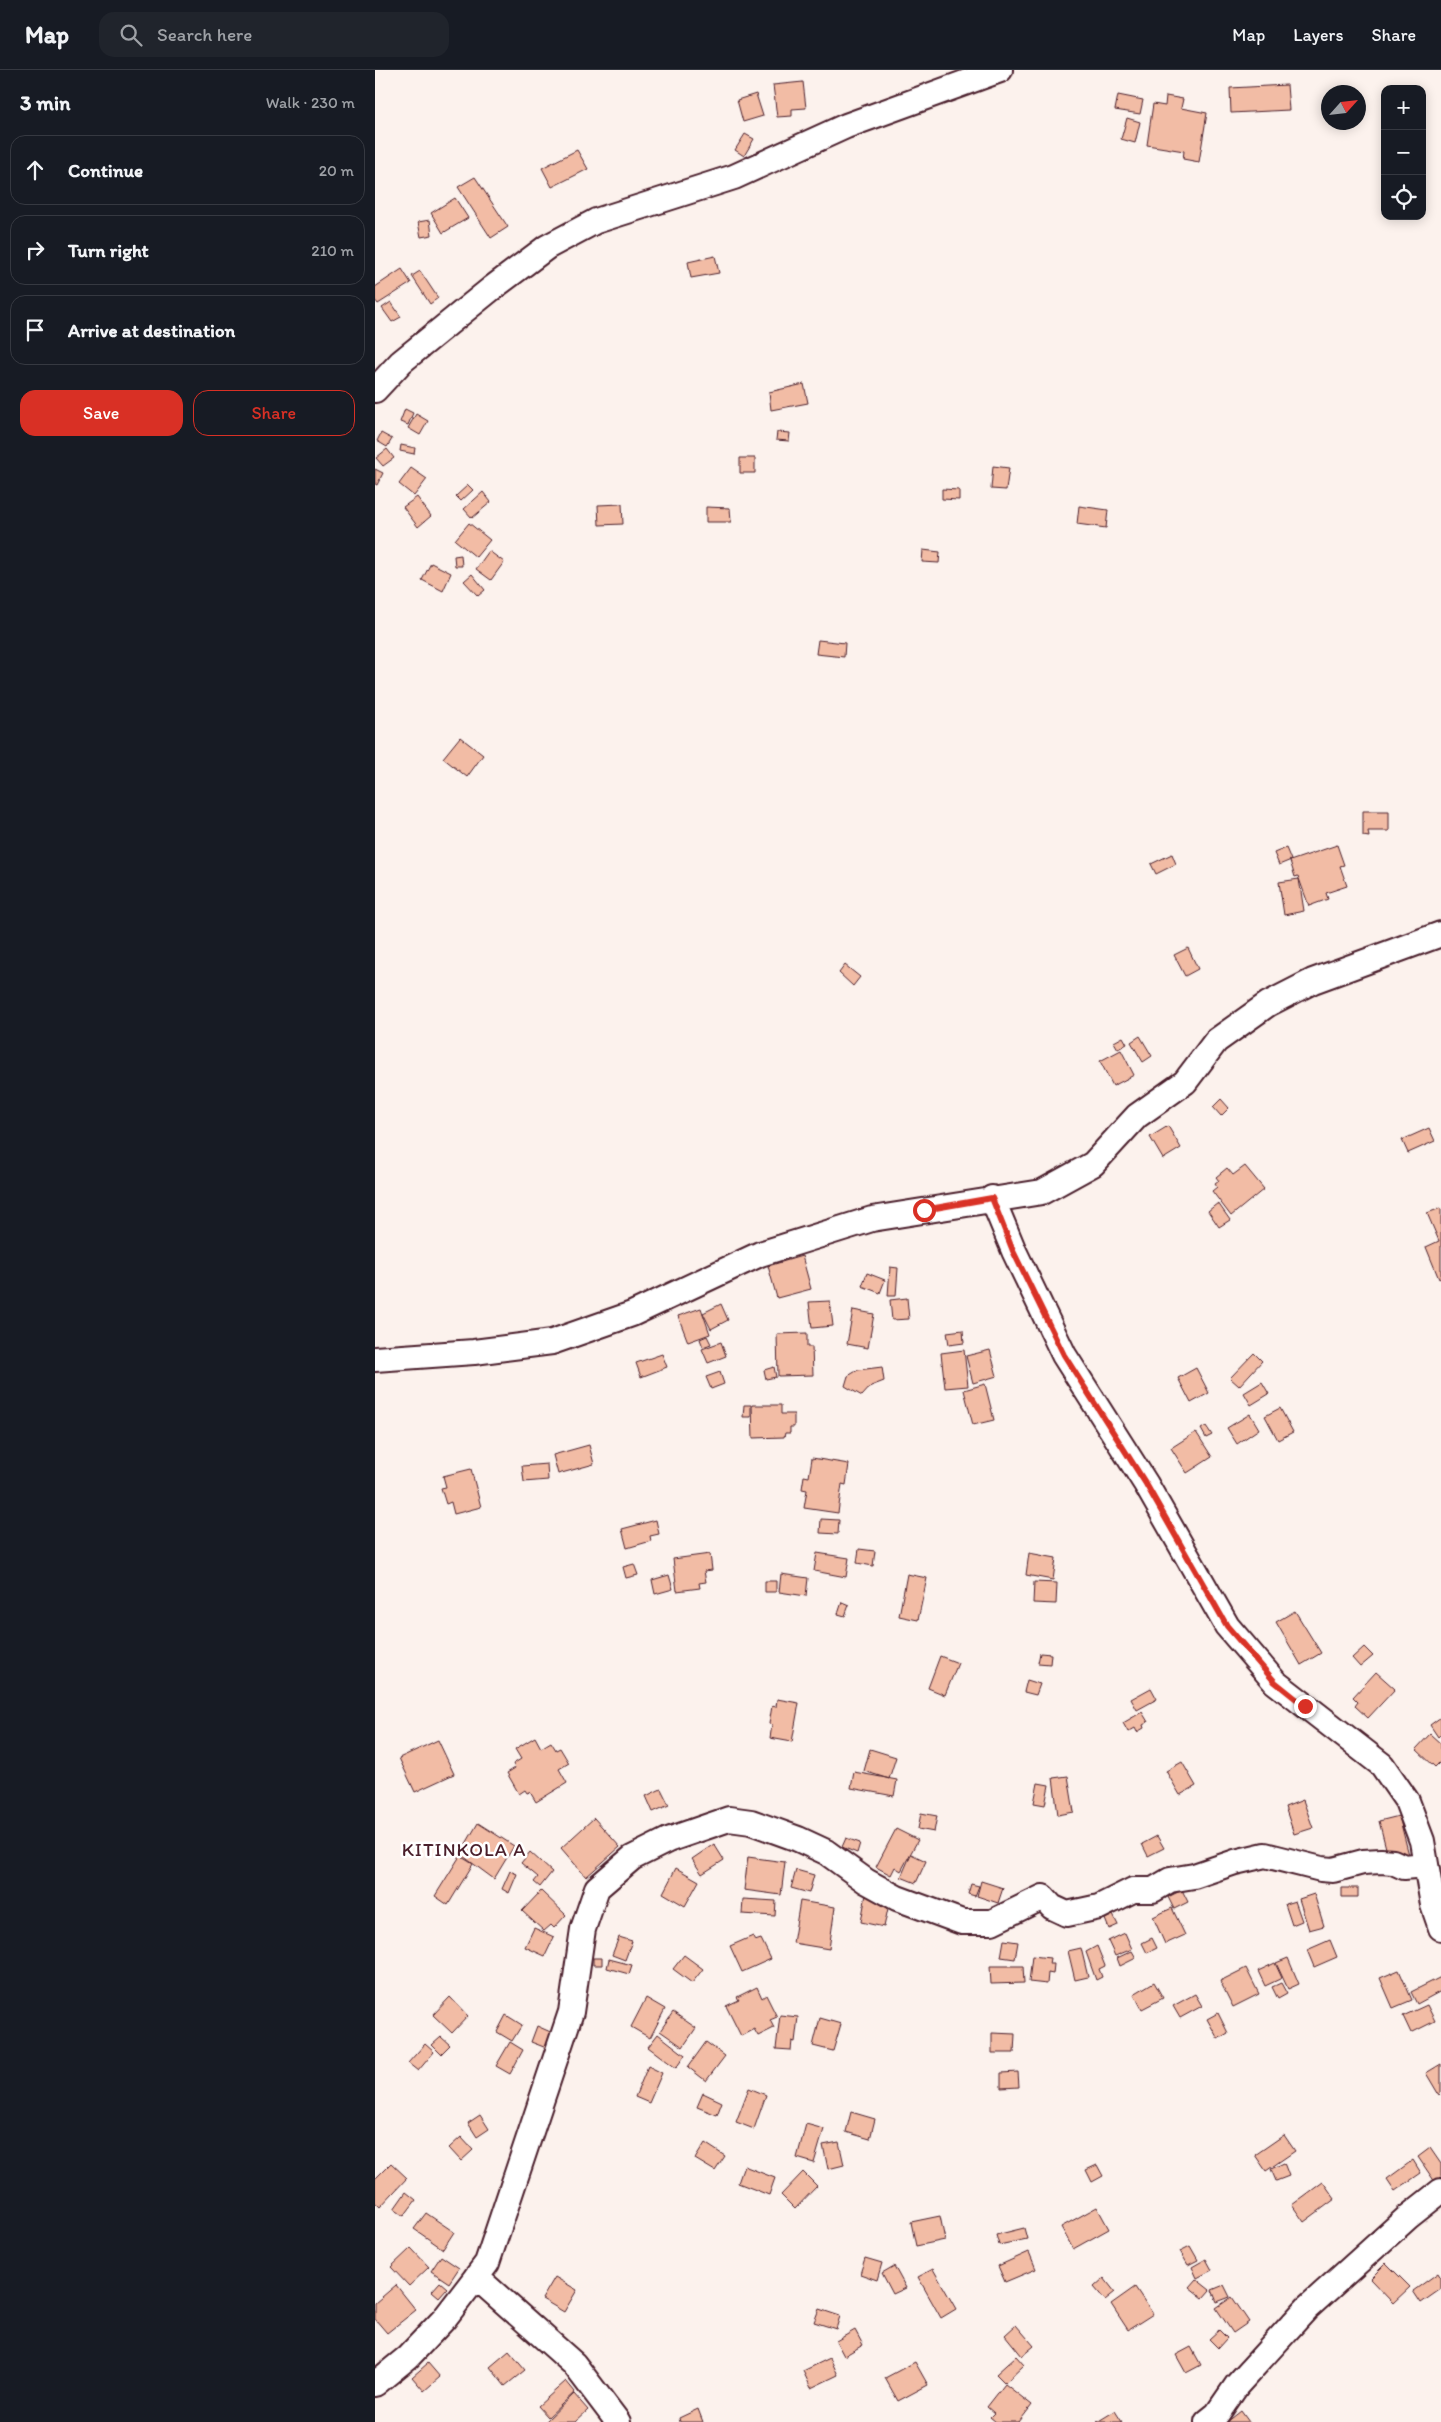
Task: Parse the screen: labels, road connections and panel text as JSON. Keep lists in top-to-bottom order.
{
  "districts": ["KITINKOLA A"],
  "north": "top right",
  "page": {
    "header": "Map",
    "search": "Search here",
    "nav": ["Map", "Layers", "Share"],
    "heading": ["3 min", "Walk · 230 m"],
    "map_buttons": ["+", "−"],
    "list": [
      ["Continue", "20 m"],
      ["Turn right", "210 m"],
      "Arrive at destination"
    ],
    "buttons": ["Save", "Share"]
  }
}
